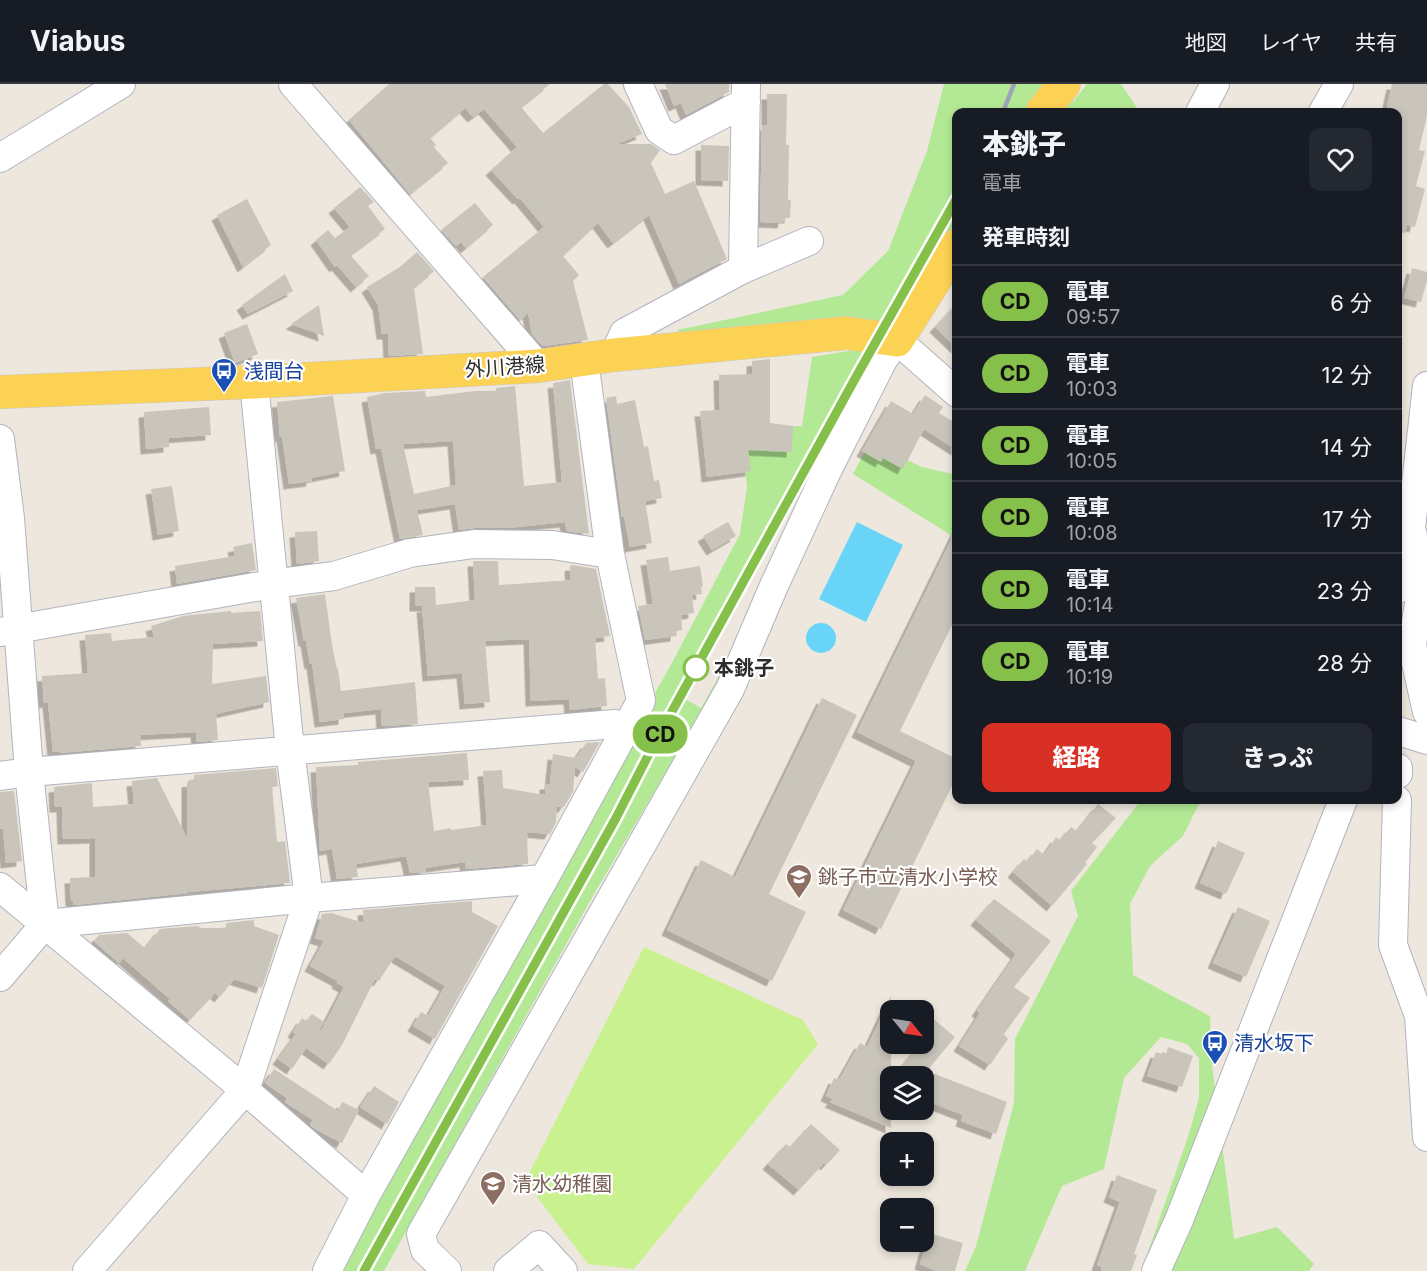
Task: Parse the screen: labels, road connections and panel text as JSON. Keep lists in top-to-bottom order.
{
  "streets": {
    "main road": ["外川港線"]
  },
  "places": {
    "bus stop": ["浅間台", "清水坂下"],
    "other": ["本銚子"],
    "school or university": ["銚子市立清水小学校", "清水幼稚園"]
  },
  "north": "bottom right",
  "page": {
    "header": "Viabus",
    "nav": ["地図", "レイヤ", "共有"],
    "on_map": "CD",
    "heading": [
      ["本銚子", "電車"],
      "発車時刻"
    ],
    "list": [
      {
        "mark": "CD",
        "name": "電車",
        "note": "09:57",
        "value": "6 分"
      },
      {
        "mark": "CD",
        "name": "電車",
        "note": "10:03",
        "value": "12 分"
      },
      {
        "mark": "CD",
        "name": "電車",
        "note": "10:05",
        "value": "14 分"
      },
      {
        "mark": "CD",
        "name": "電車",
        "note": "10:08",
        "value": "17 分"
      },
      {
        "mark": "CD",
        "name": "電車",
        "note": "10:14",
        "value": "23 分"
      },
      {
        "mark": "CD",
        "name": "電車",
        "note": "10:19",
        "value": "28 分"
      }
    ],
    "buttons": ["経路", "きっぷ"],
    "map_buttons": ["+", "−"]
  }
}
